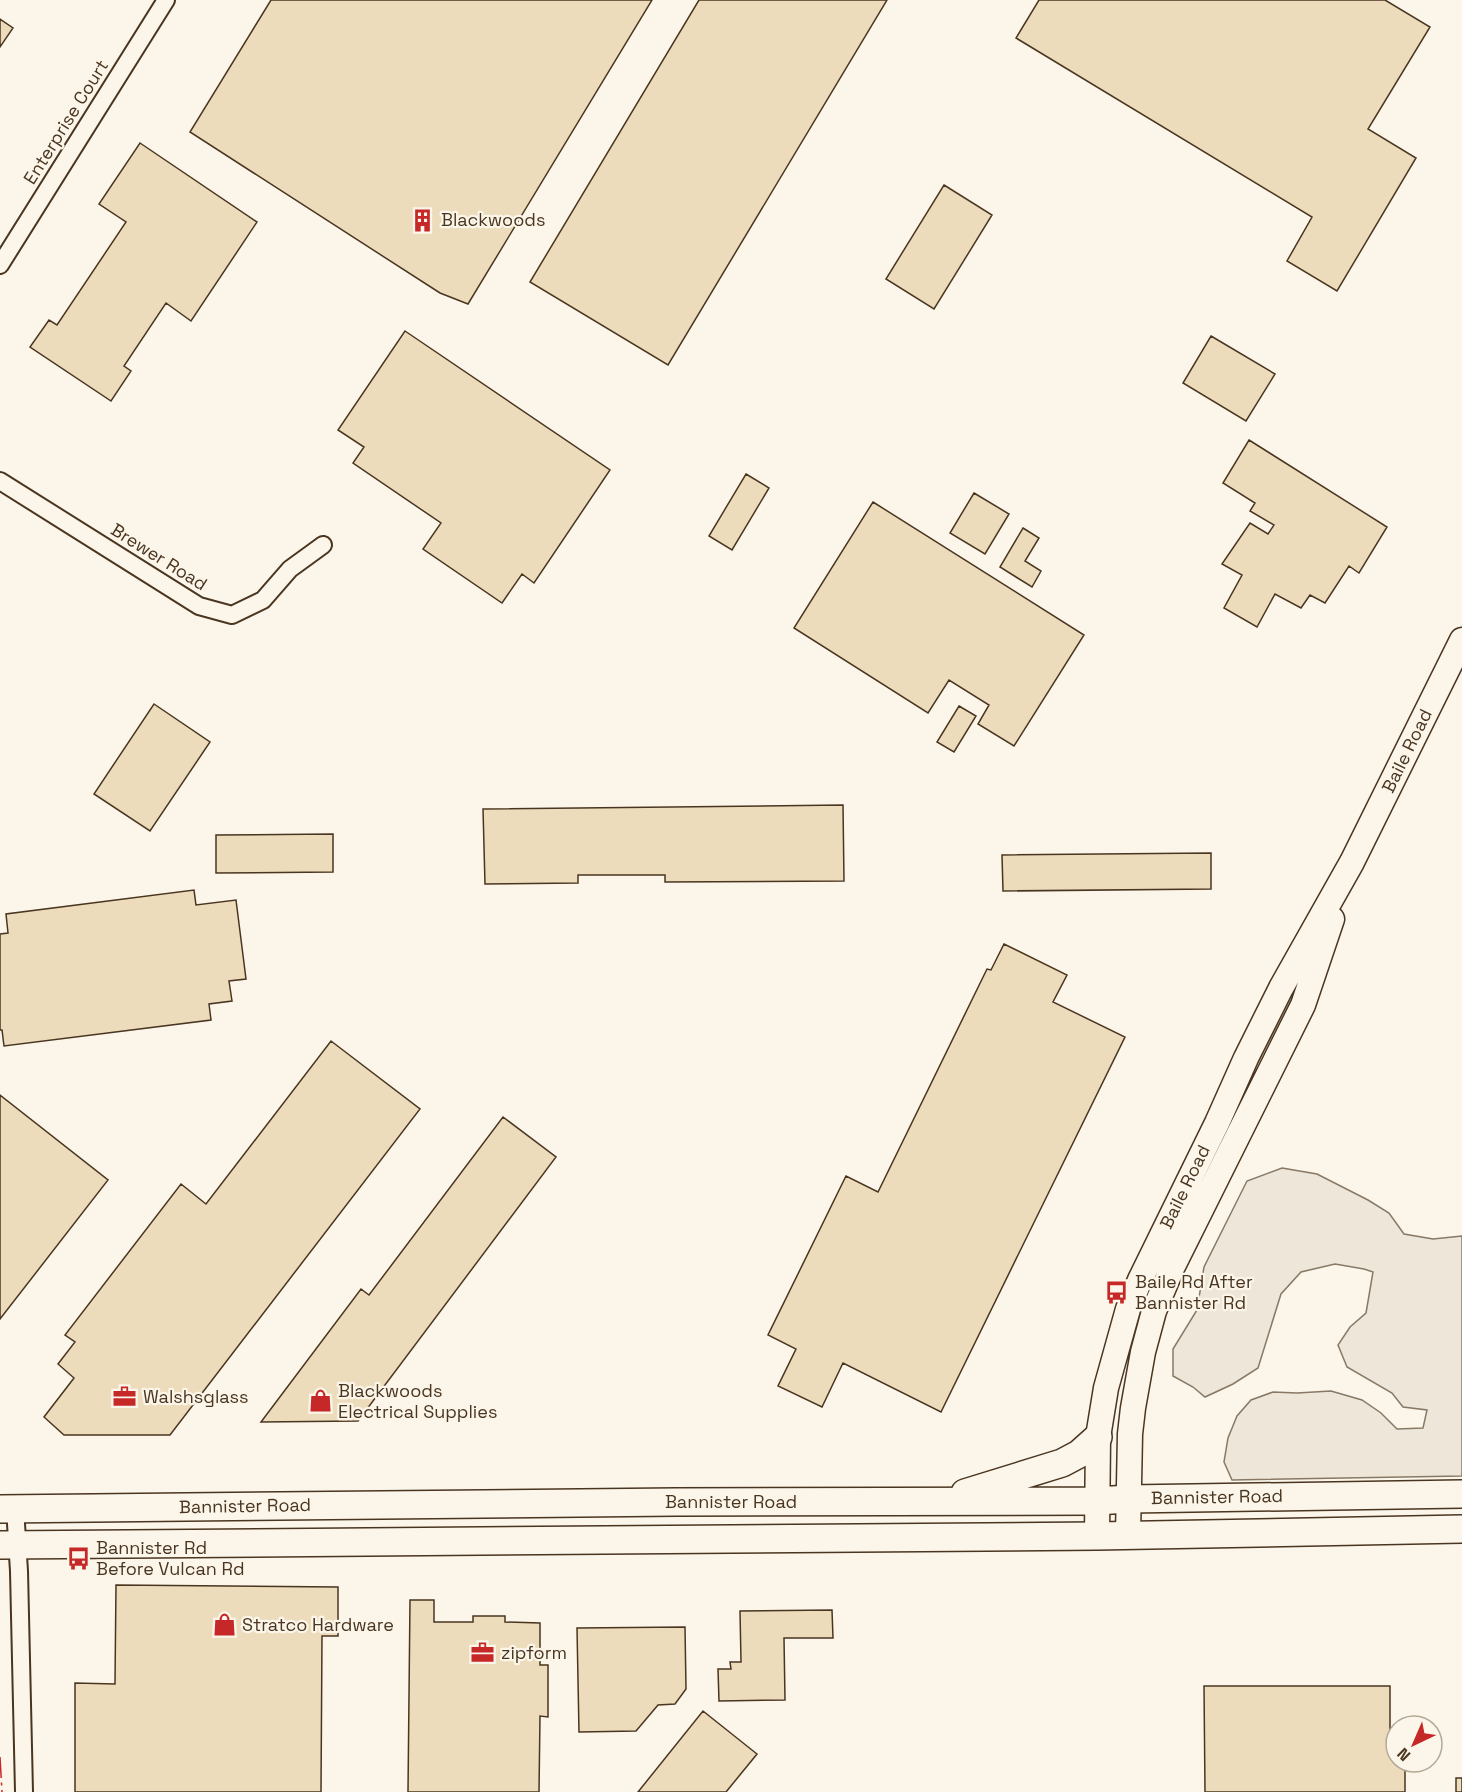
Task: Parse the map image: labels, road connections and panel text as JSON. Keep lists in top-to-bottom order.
{
  "streets": {
    "main road": ["Bannister Road"],
    "street": ["Enterprise Court", "Brewer Road", "Baile Road"]
  },
  "crossings": [
    ["Baile Road", "Bannister Road"]
  ],
  "places": {
    "building": ["Blackwoods"],
    "bus stop": ["Baile Rd After Bannister Rd", "Bannister Rd Before Vulcan Rd"],
    "office": ["Walshsglass", "zipform"],
    "shop": ["Blackwoods Electrical Supplies", "Stratco Hardware"]
  },
  "north": "bottom left"
}
